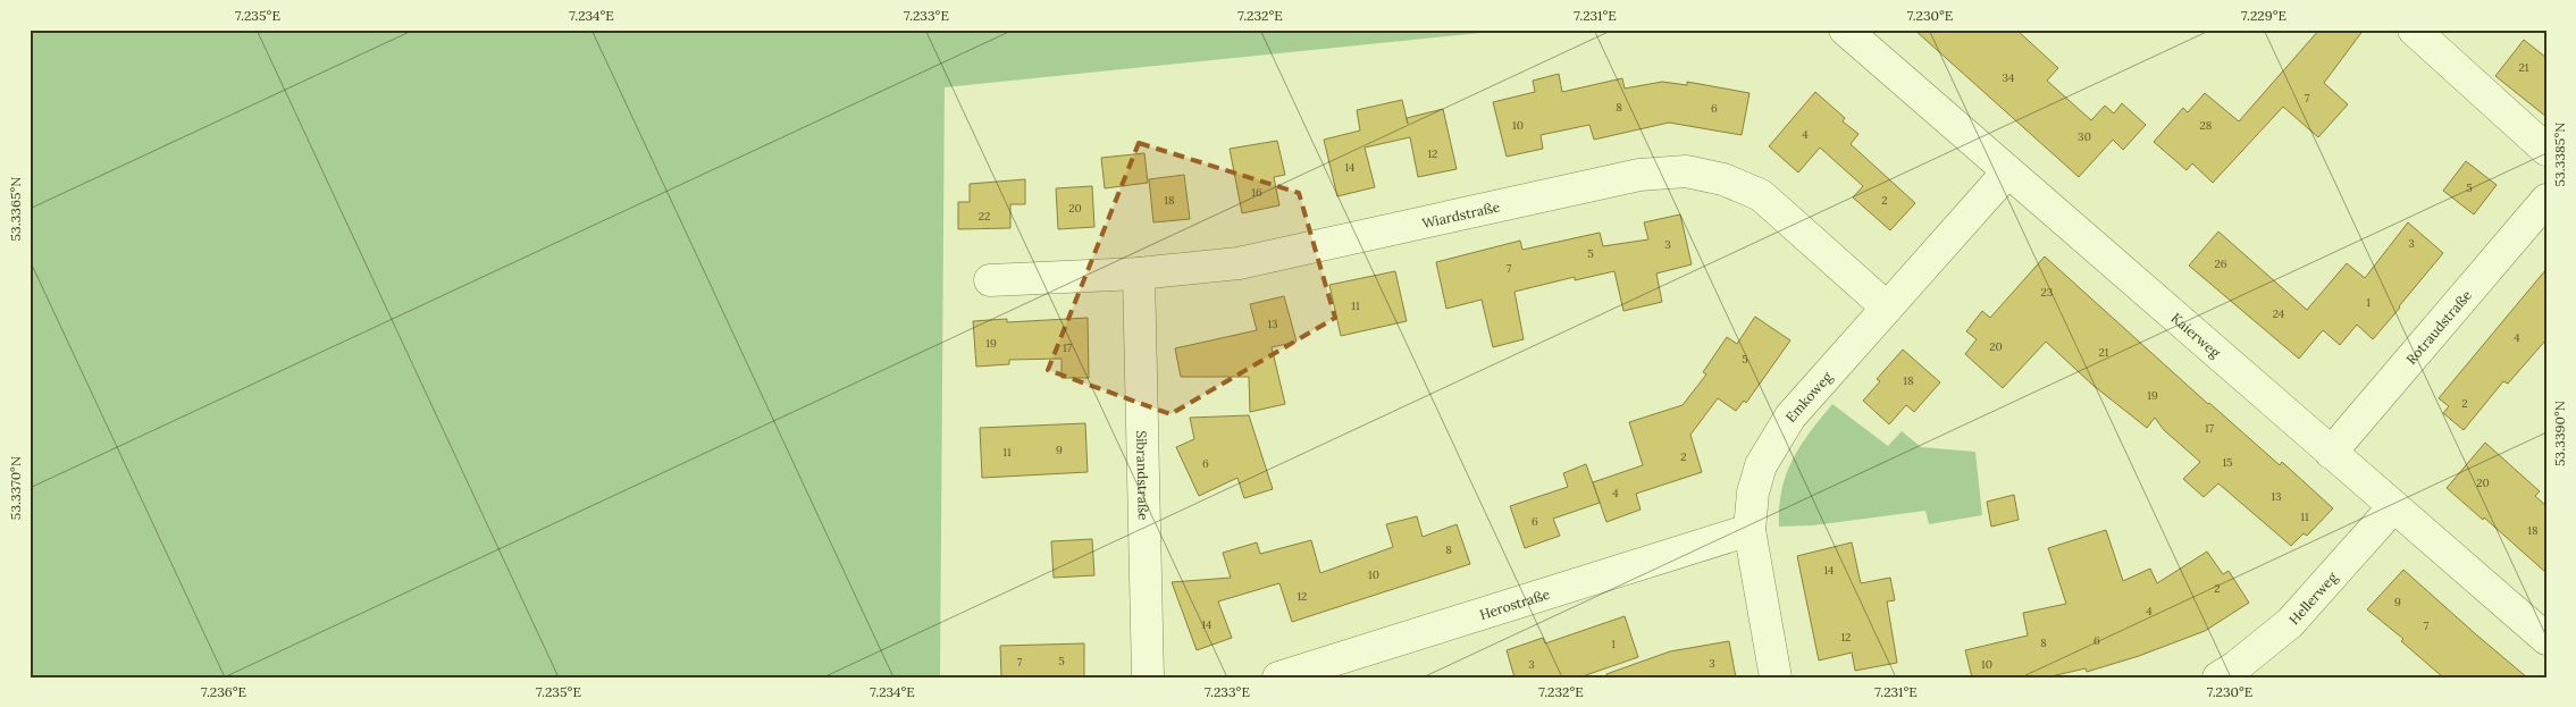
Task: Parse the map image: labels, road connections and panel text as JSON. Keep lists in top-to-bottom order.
{
  "streets": {
    "street": [
      "Wiardstraße",
      "Rotraudstraße",
      "Kaierweg",
      "Emkoweg",
      "Sibrandstraße",
      "Hellerweg",
      "Herostraße"
    ]
  },
  "crossings": [
    ["Wiardstraße", "Emkoweg"],
    ["Wiardstraße", "Sibrandstraße"],
    ["Rotraudstraße", "Kaierweg"],
    ["Kaierweg", "Emkoweg"],
    ["Kaierweg", "Hellerweg"],
    ["Emkoweg", "Herostraße"]
  ],
  "house_numbers": [
    "21",
    "34",
    "7",
    "8",
    "6",
    "10",
    "28",
    "4",
    "30",
    "12",
    "14",
    "5",
    "16",
    "18",
    "2",
    "20",
    "22",
    "3",
    "3",
    "5",
    "26",
    "7",
    "23",
    "1",
    "11",
    "24",
    "13",
    "4",
    "19",
    "20",
    "17",
    "21",
    "5",
    "18",
    "19",
    "2",
    "17",
    "9",
    "11",
    "2",
    "15",
    "6",
    "20",
    "4",
    "13",
    "11",
    "6",
    "18",
    "8",
    "14",
    "10",
    "2",
    "12",
    "9",
    "4",
    "14",
    "7",
    "12",
    "6",
    "8",
    "1",
    "5",
    "7",
    "3",
    "3",
    "10"
  ],
  "coordinates": [
    "7.235°E",
    "7.234°E",
    "7.233°E",
    "7.232°E",
    "7.231°E",
    "7.230°E",
    "7.229°E",
    "53.3385°N",
    "53.3365°N",
    "53.3390°N",
    "53.3370°N",
    "7.236°E"
  ]
}
